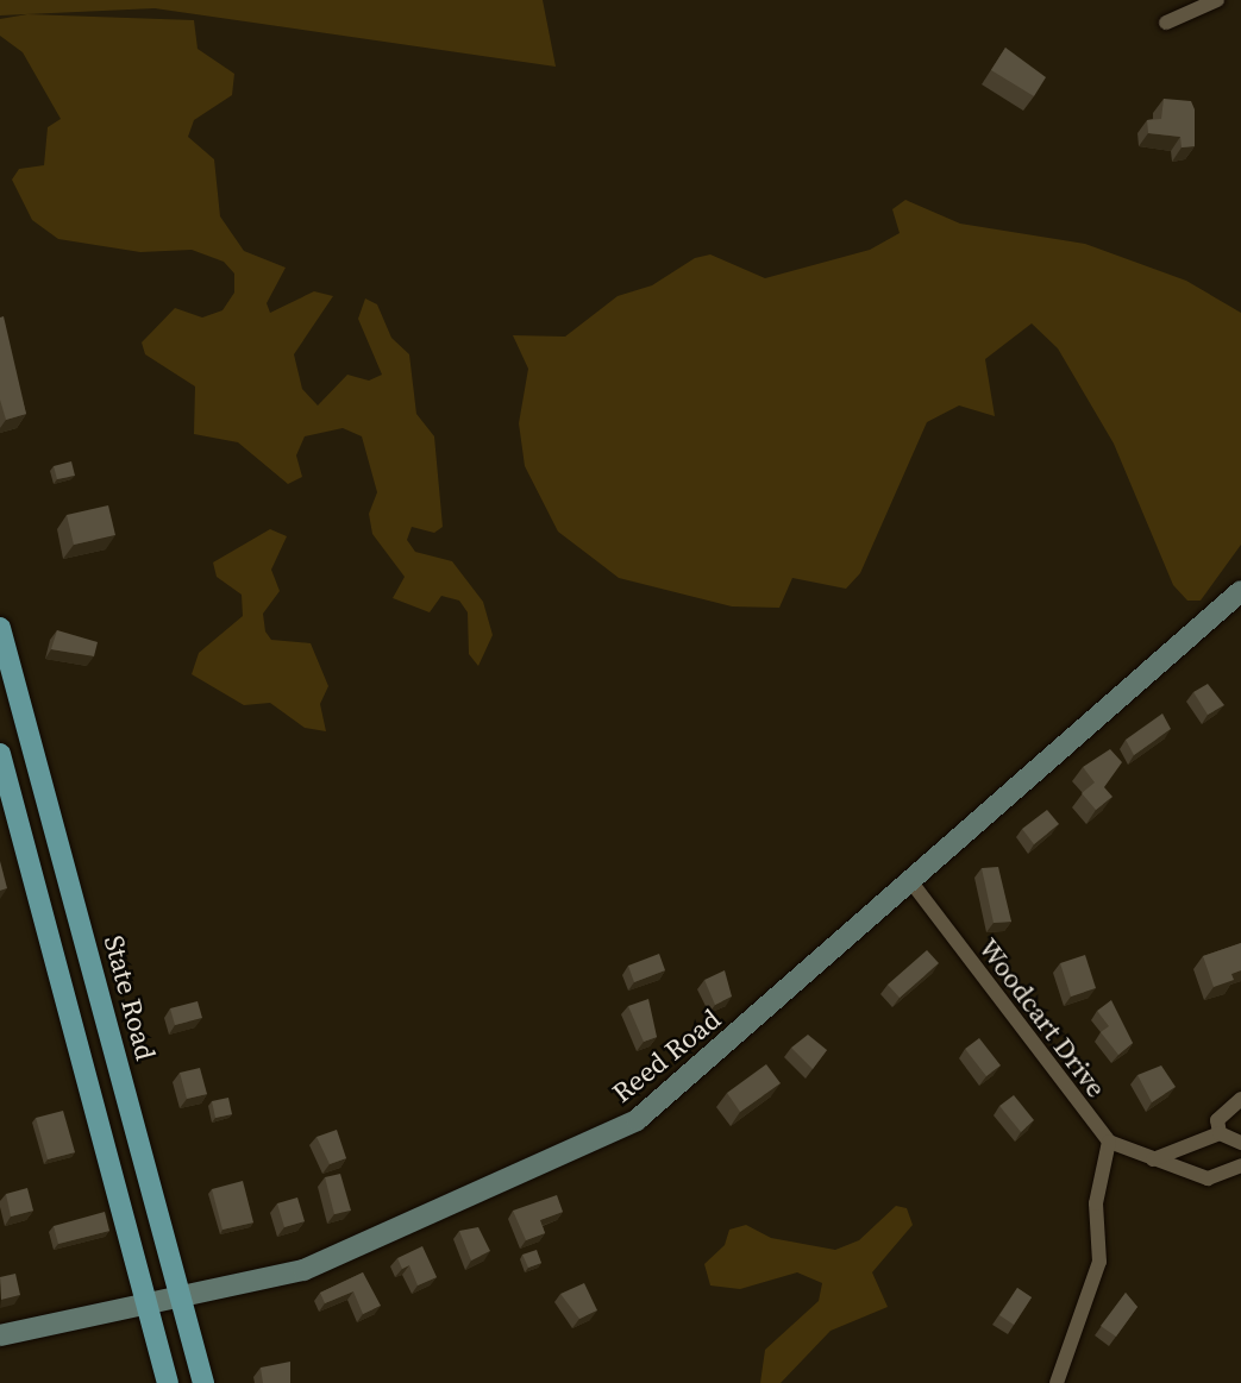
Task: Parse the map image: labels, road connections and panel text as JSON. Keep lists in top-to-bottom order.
{
  "streets": {
    "main road": ["State Road"],
    "street": ["Woodcart Drive", "Reed Road"]
  },
  "crossings": [
    ["State Road", "Reed Road"],
    ["Woodcart Drive", "Reed Road"]
  ]
}
